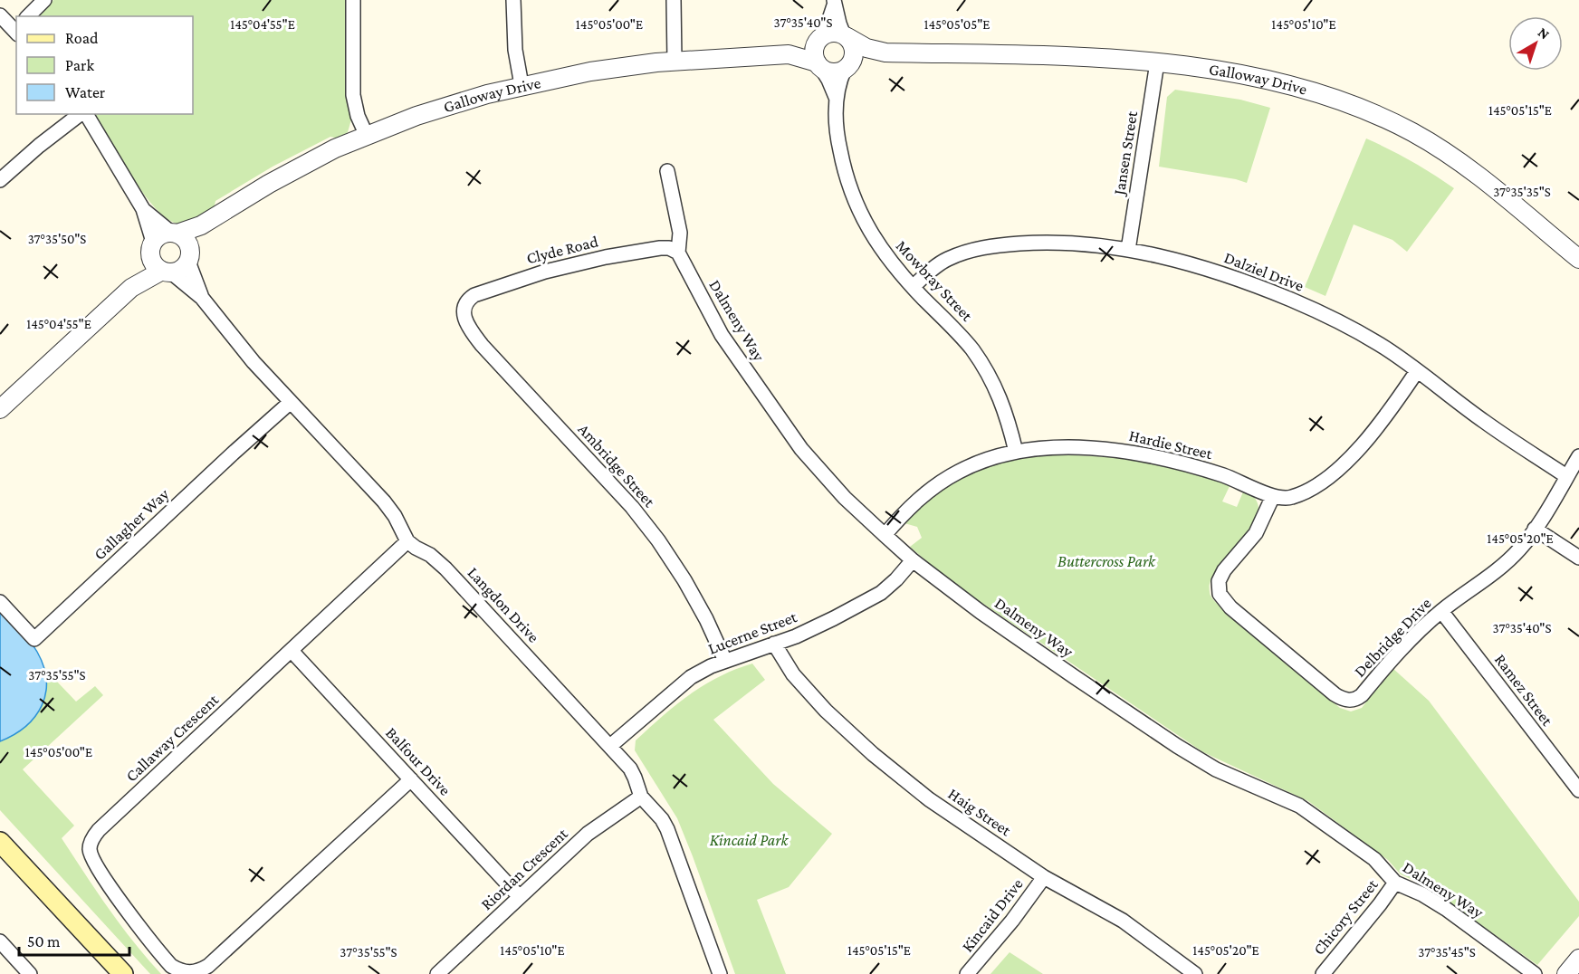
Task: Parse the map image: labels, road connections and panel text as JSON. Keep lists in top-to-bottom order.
{
  "streets": {
    "street": [
      "Galloway Drive",
      "Jansen Street",
      "Clyde Road",
      "Dalziel Drive",
      "Mowbray Street",
      "Dalmeny Way",
      "Hardie Street",
      "Ambridge Street",
      "Gallagher Way",
      "Langdon Drive",
      "Lucerne Street",
      "Delbridge Drive",
      "Ramez Street",
      "Callaway Crescent",
      "Balfour Drive",
      "Haig Street",
      "Riordan Crescent",
      "Kincaid Drive",
      "Chicory Street"
    ]
  },
  "crossings": [
    ["Galloway Drive", "Jansen Street"],
    ["Galloway Drive", "Mowbray Street"],
    ["Jansen Street", "Dalziel Drive"],
    ["Clyde Road", "Dalmeny Way"],
    ["Clyde Road", "Ambridge Street"],
    ["Dalziel Drive", "Mowbray Street"],
    ["Dalziel Drive", "Hardie Street"],
    ["Dalziel Drive", "Delbridge Drive"],
    ["Mowbray Street", "Hardie Street"],
    ["Dalmeny Way", "Hardie Street"],
    ["Dalmeny Way", "Lucerne Street"],
    ["Dalmeny Way", "Chicory Street"],
    ["Hardie Street", "Delbridge Drive"],
    ["Ambridge Street", "Lucerne Street"],
    ["Langdon Drive", "Lucerne Street"],
    ["Langdon Drive", "Callaway Crescent"],
    ["Langdon Drive", "Riordan Crescent"],
    ["Lucerne Street", "Haig Street"],
    ["Delbridge Drive", "Ramez Street"],
    ["Callaway Crescent", "Balfour Drive"],
    ["Balfour Drive", "Riordan Crescent"],
    ["Haig Street", "Kincaid Drive"]
  ],
  "parks": ["Buttercross Park", "Kincaid Park"],
  "legend": ["Road", "Park", "Water"],
  "scale_bar": "50 m",
  "north": "top right",
  "coordinates": [
    "37°35'40\"S",
    "145°04'55\"E",
    "145°05'05\"E",
    "145°05'10\"E",
    "145°05'00\"E",
    "145°05'15\"E",
    "37°35'35\"S",
    "37°35'50\"S",
    "145°05'20\"E",
    "37°35'55\"S",
    "37°35'45\"S"
  ]
}
